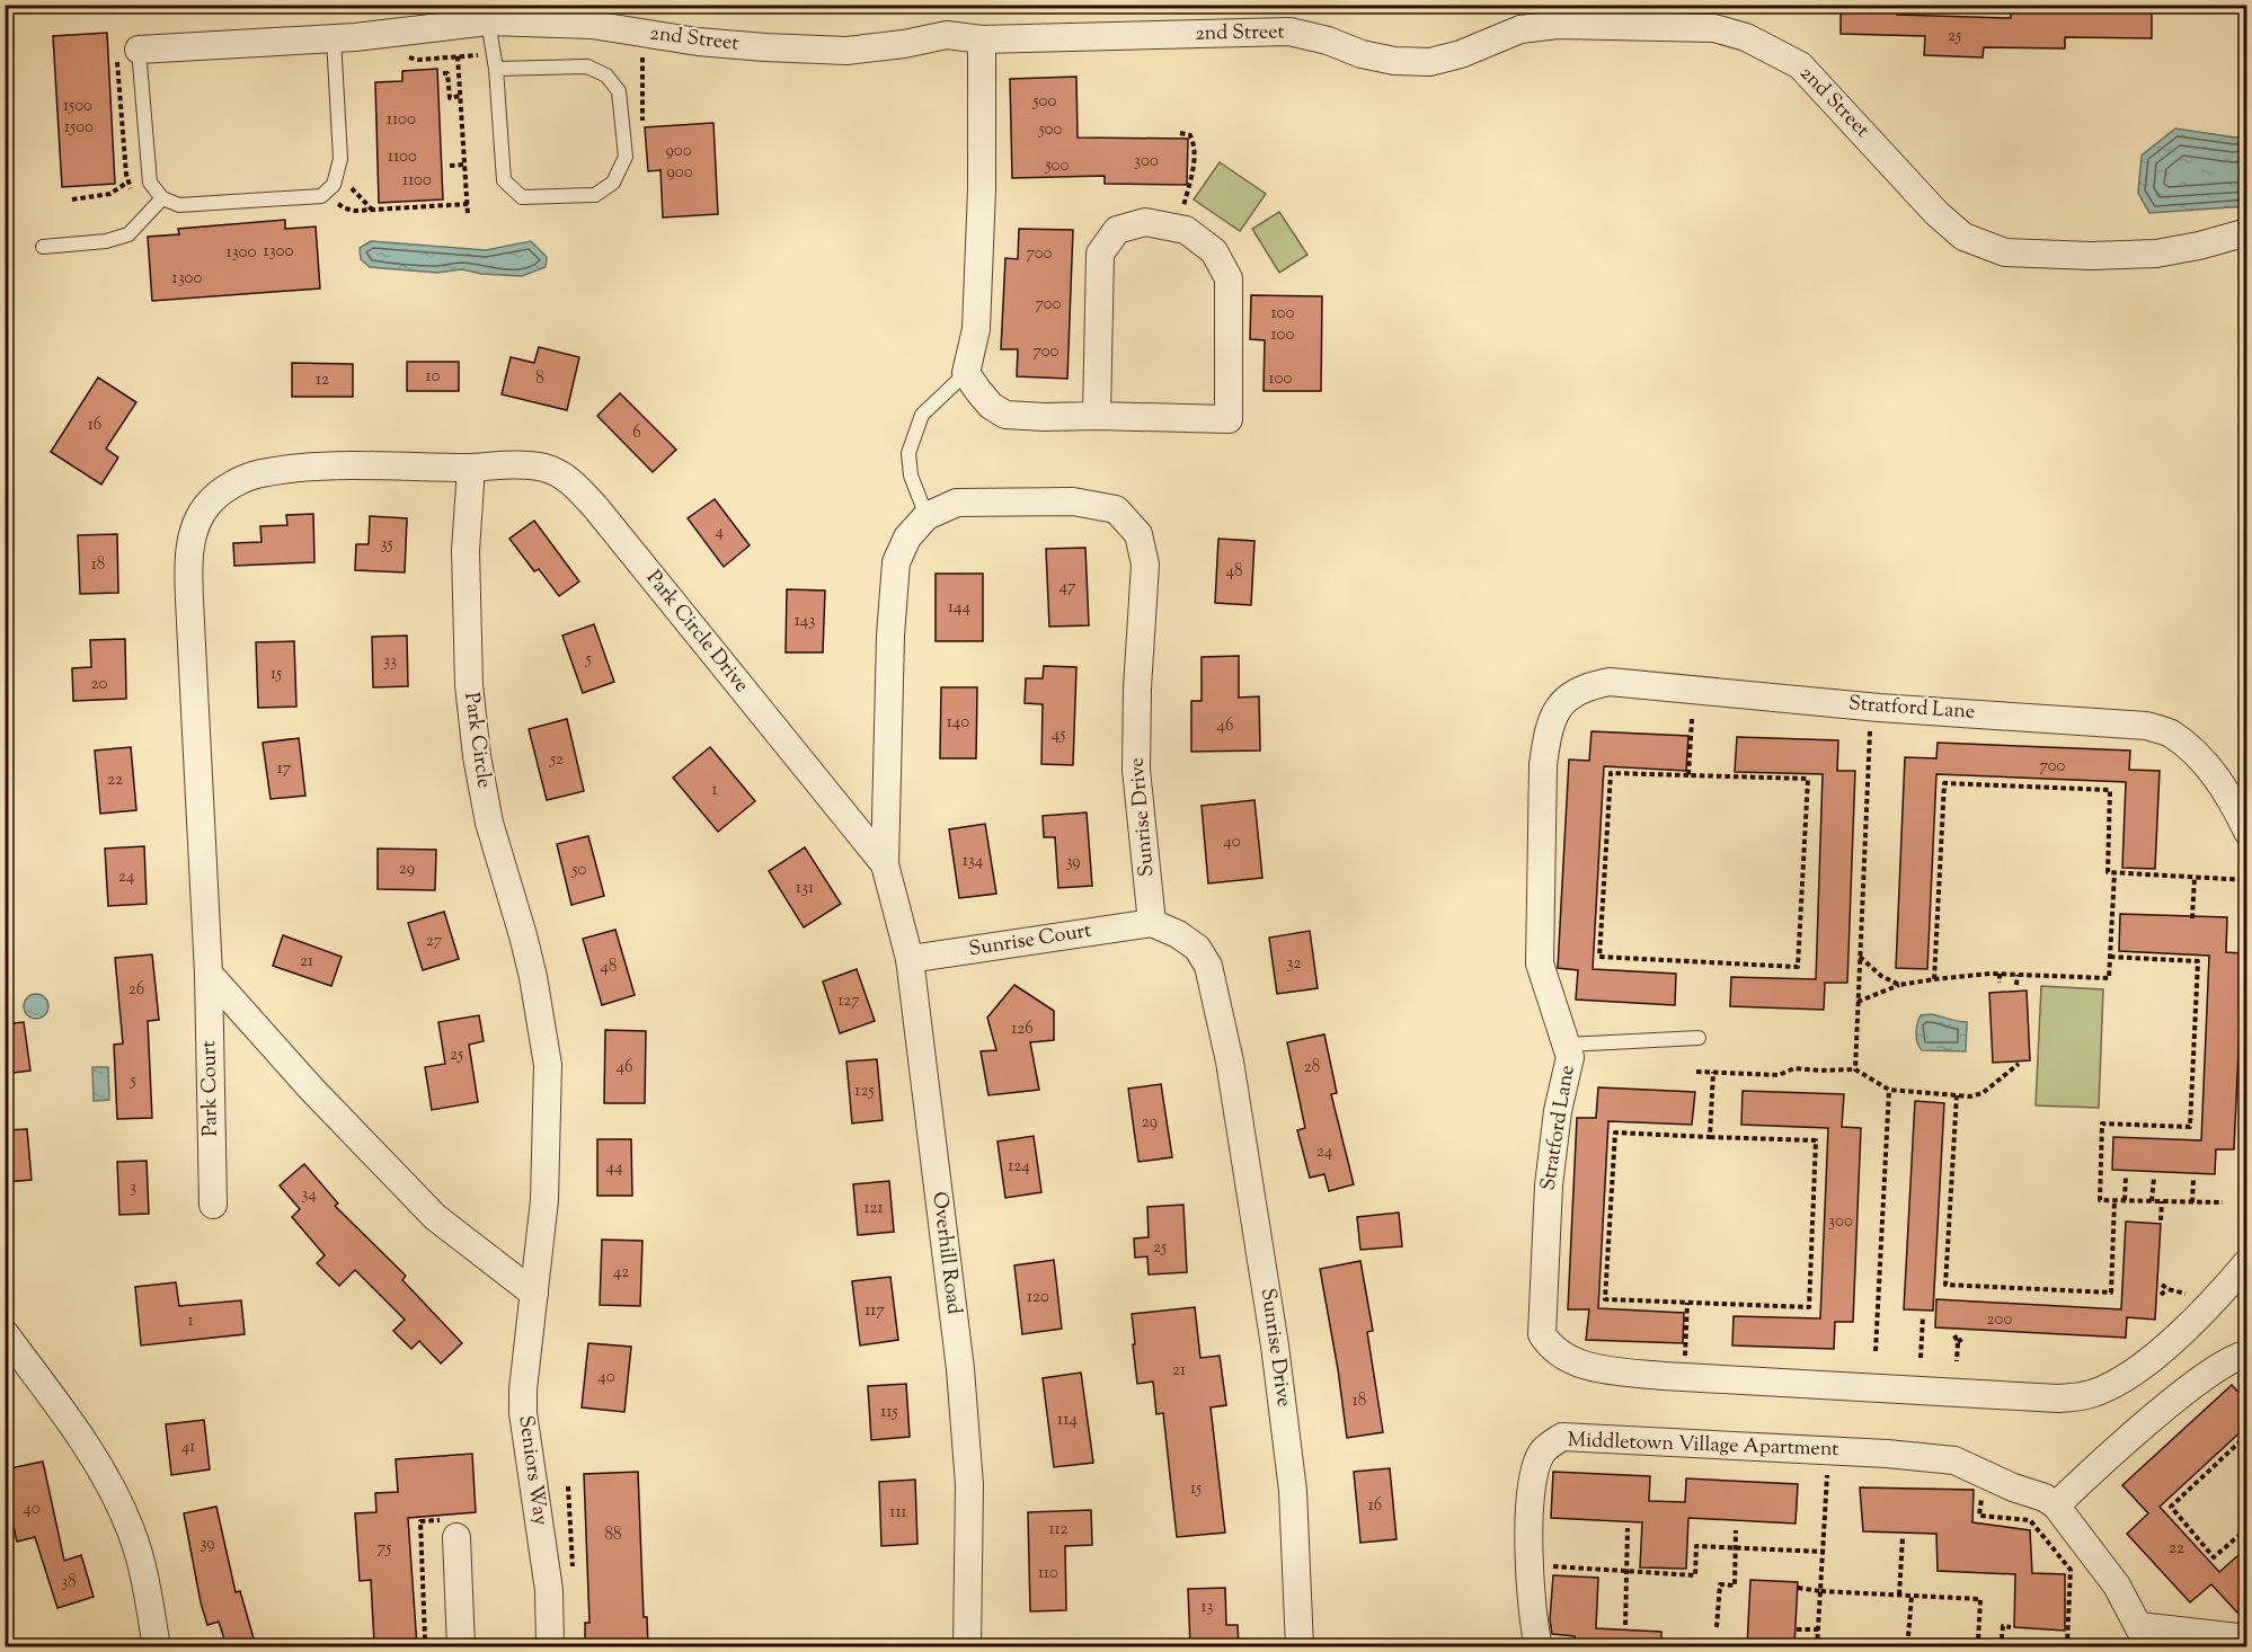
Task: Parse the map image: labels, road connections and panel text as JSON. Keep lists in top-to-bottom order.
{
  "streets": {
    "street": [
      "2nd Street",
      "Park Circle Drive",
      "Stratford Lane",
      "Park Circle",
      "Sunrise Drive",
      "Sunrise Court",
      "Park Court",
      "Overhill Road",
      "Middletown Village Apartment",
      "Seniors Way"
    ]
  },
  "crossings": [
    ["Park Circle Drive", "Park Circle"],
    ["Park Circle Drive", "Sunrise Drive"],
    ["Park Circle Drive", "Overhill Road"],
    ["Park Circle", "Seniors Way"],
    ["Sunrise Drive", "Sunrise Court"],
    ["Sunrise Drive", "Overhill Road"],
    ["Sunrise Court", "Overhill Road"]
  ],
  "house_numbers": [
    "25",
    "500",
    "1500",
    "1100",
    "1500",
    "500",
    "900",
    "1100",
    "300",
    "500",
    "900",
    "1100",
    "1300",
    "1300",
    "700",
    "1300",
    "700",
    "100",
    "100",
    "700",
    "10",
    "8",
    "100",
    "12",
    "16",
    "6",
    "4",
    "35",
    "18",
    "48",
    "47",
    "144",
    "143",
    "5",
    "33",
    "15",
    "20",
    "140",
    "46",
    "45",
    "52",
    "700",
    "17",
    "22",
    "1",
    "40",
    "134",
    "39",
    "29",
    "50",
    "24",
    "131",
    "27",
    "21",
    "32",
    "48",
    "26",
    "127",
    "126",
    "25",
    "46",
    "28",
    "5",
    "125",
    "29",
    "24",
    "124",
    "44",
    "3",
    "34",
    "121",
    "300",
    "25",
    "42",
    "120",
    "117",
    "200",
    "1",
    "21",
    "40",
    "18",
    "115",
    "114",
    "41",
    "15",
    "16",
    "40",
    "111",
    "112",
    "88",
    "39",
    "75",
    "22",
    "110",
    "38",
    "13"
  ]
}
